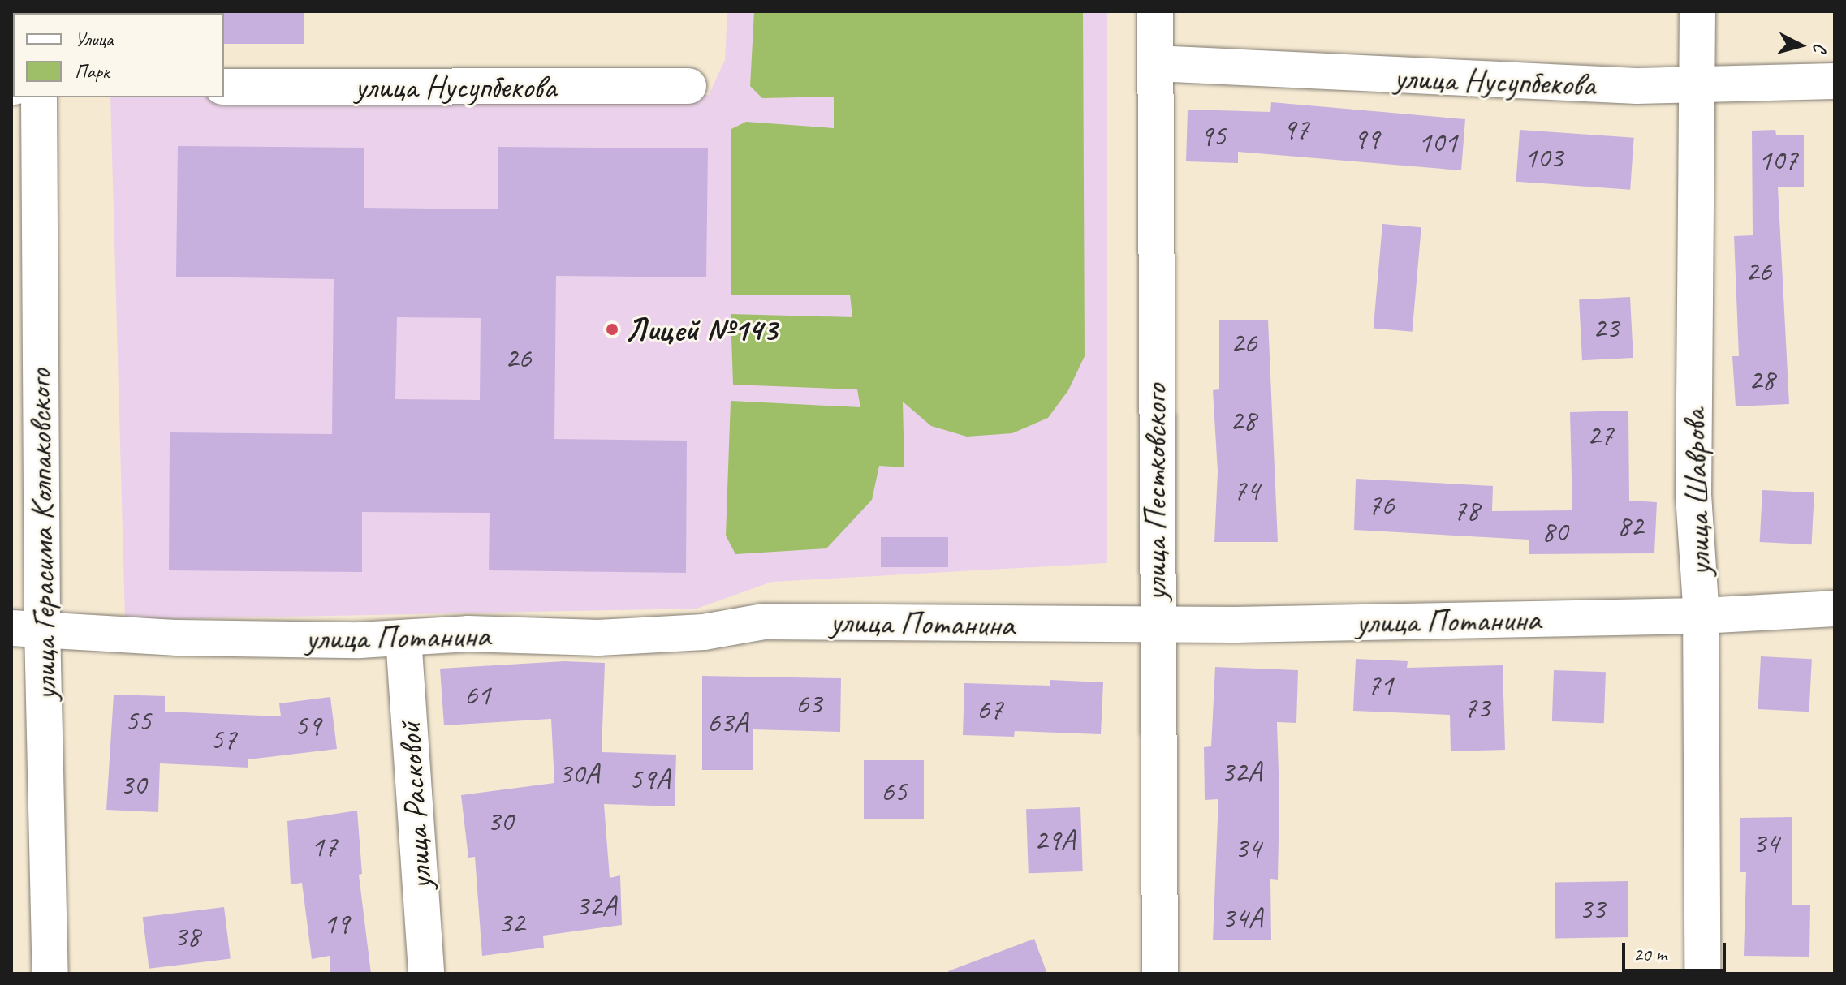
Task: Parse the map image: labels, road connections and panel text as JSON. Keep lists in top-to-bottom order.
{
  "streets": {
    "street": [
      "улица Нусупбекова",
      "улица Пестковского",
      "улица Шаврова",
      "улица Герасима Колпаковского",
      "улица Потанина",
      "улица Расковой"
    ]
  },
  "crossings": [
    ["улица Нусупбекова", "улица Пестковского"],
    ["улица Нусупбекова", "улица Шаврова"],
    ["улица Пестковского", "улица Потанина"],
    ["улица Шаврова", "улица Потанина"],
    ["улица Герасима Колпаковского", "улица Потанина"],
    ["улица Потанина", "улица Расковой"]
  ],
  "places": ["Лицей №143"],
  "house_numbers": [
    "97",
    "95",
    "99",
    "101",
    "103",
    "107",
    "26",
    "23",
    "26",
    "26",
    "28",
    "28",
    "27",
    "74",
    "76",
    "78",
    "82",
    "80",
    "71",
    "61",
    "63",
    "73",
    "67",
    "55",
    "63А",
    "59",
    "57",
    "32А",
    "30А",
    "59А",
    "30",
    "65",
    "30",
    "29А",
    "34",
    "17",
    "34",
    "32А",
    "33",
    "34А",
    "32",
    "19",
    "38"
  ],
  "legend": ["Улица", "Парк"],
  "scale_bar": "20 m",
  "north": "right"
}
